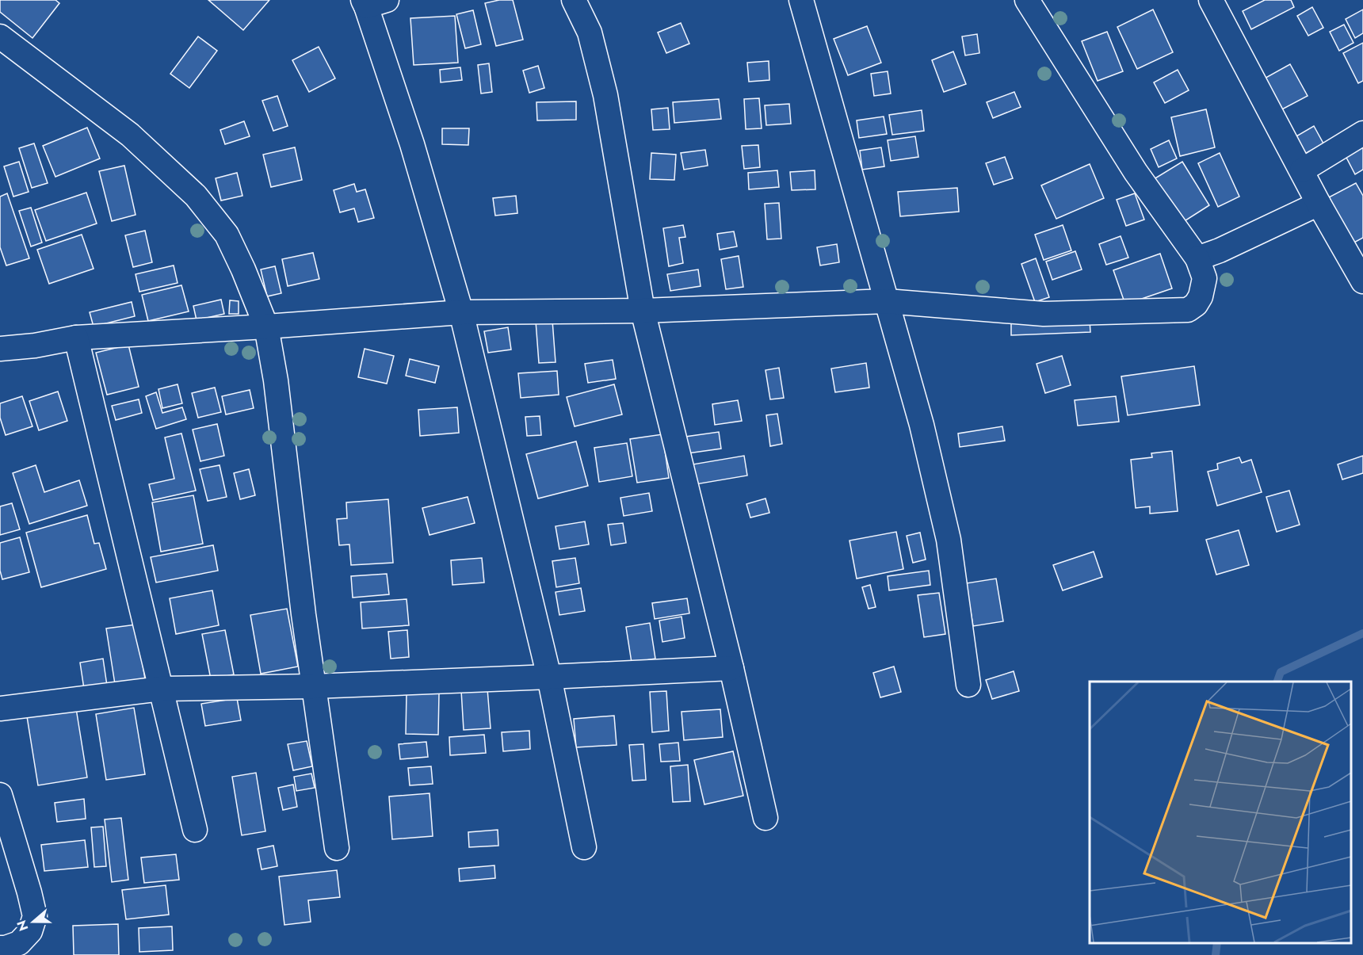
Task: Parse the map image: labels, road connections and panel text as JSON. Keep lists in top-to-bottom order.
{
  "north": "left"
}
